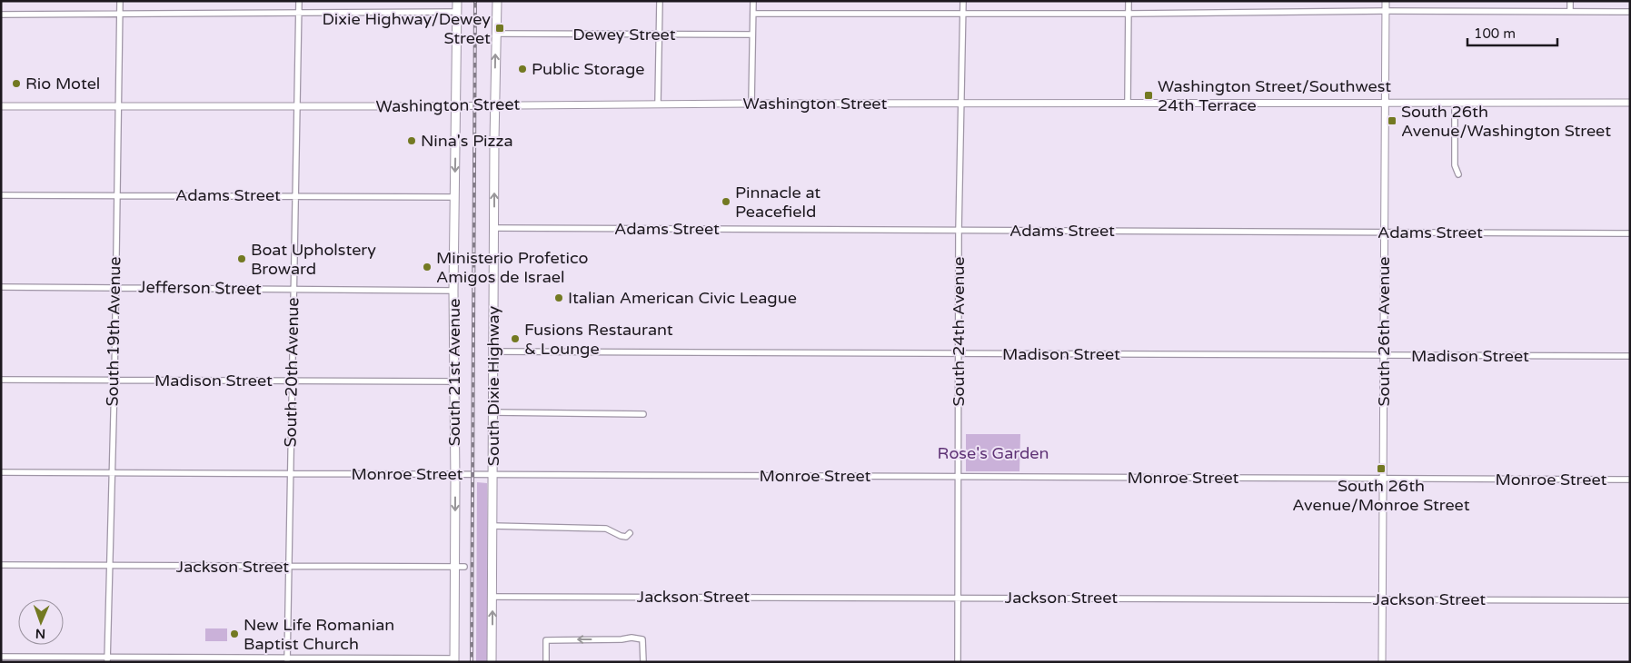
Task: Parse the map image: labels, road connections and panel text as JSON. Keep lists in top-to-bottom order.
{
  "streets": {
    "main road": ["South 21st Avenue", "South Dixie Highway"],
    "street": [
      "Dewey Street",
      "Washington Street",
      "Adams Street",
      "Jefferson Street",
      "South 19th Avenue",
      "South 24th Avenue",
      "South 26th Avenue",
      "Madison Street",
      "South 20th Avenue",
      "Monroe Street",
      "Jackson Street"
    ]
  },
  "crossings": [
    ["Dewey Street", "South Dixie Highway"],
    ["Washington Street", "South 19th Avenue"],
    ["Washington Street", "South 24th Avenue"],
    ["Washington Street", "South 26th Avenue"],
    ["Washington Street", "South 20th Avenue"],
    ["Washington Street", "South 21st Avenue"],
    ["Washington Street", "South Dixie Highway"],
    ["Adams Street", "South 19th Avenue"],
    ["Adams Street", "South 24th Avenue"],
    ["Adams Street", "South 26th Avenue"],
    ["Adams Street", "South 20th Avenue"],
    ["Adams Street", "South 21st Avenue"],
    ["Adams Street", "South Dixie Highway"],
    ["Jefferson Street", "South 19th Avenue"],
    ["Jefferson Street", "South 20th Avenue"],
    ["Jefferson Street", "South 21st Avenue"],
    ["South 19th Avenue", "Madison Street"],
    ["South 19th Avenue", "Monroe Street"],
    ["South 19th Avenue", "Jackson Street"],
    ["South 24th Avenue", "Madison Street"],
    ["South 24th Avenue", "Monroe Street"],
    ["South 24th Avenue", "Jackson Street"],
    ["South 26th Avenue", "Madison Street"],
    ["South 26th Avenue", "Monroe Street"],
    ["South 26th Avenue", "Jackson Street"],
    ["Madison Street", "South 20th Avenue"],
    ["Madison Street", "South 21st Avenue"],
    ["Madison Street", "South Dixie Highway"],
    ["South 20th Avenue", "Monroe Street"],
    ["South 20th Avenue", "Jackson Street"],
    ["South 21st Avenue", "Monroe Street"],
    ["South 21st Avenue", "Jackson Street"],
    ["South Dixie Highway", "Monroe Street"],
    ["South Dixie Highway", "Jackson Street"]
  ],
  "one_way": ["South Dixie Highway"],
  "parks": ["Rose's Garden"],
  "places": {
    "transit": [
      "Dixie Highway/Dewey Street",
      "Washington Street/Southwest 24th Terrace",
      "South 26th Avenue/Washington Street",
      "South 26th Avenue/Monroe Street"
    ],
    "other": [
      "Public Storage",
      "Rio Motel",
      "Nina's Pizza",
      "Pinnacle at Peacefield",
      "Boat Upholstery Broward",
      "Ministerio Profetico Amigos de Israel",
      "Italian American Civic League",
      "Fusions Restaurant & Lounge",
      "New Life Romanian Baptist Church"
    ]
  },
  "scale_bar": "100 m",
  "north": "bottom"
}
